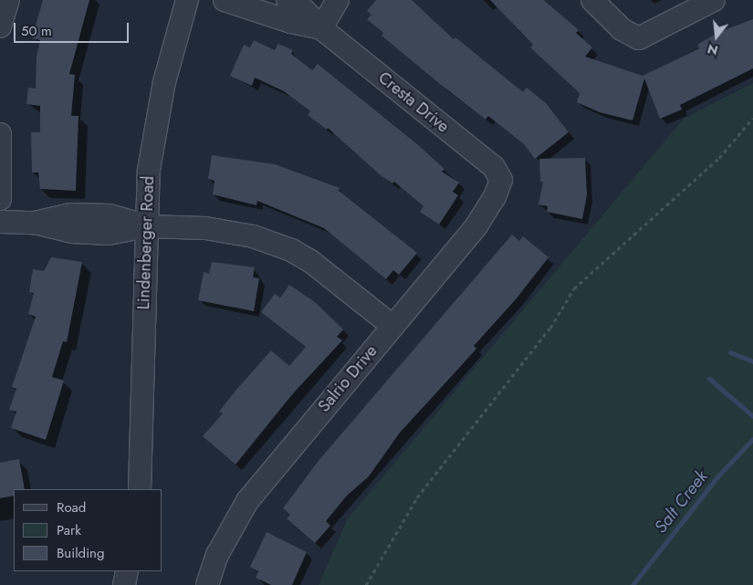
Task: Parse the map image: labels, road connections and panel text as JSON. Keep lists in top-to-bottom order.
{
  "streets": {
    "street": ["Cresta Drive", "Lindenberger Road", "Salrio Drive"]
  },
  "crossings": [
    ["Cresta Drive", "Salrio Drive"]
  ],
  "water": ["Salt Creek"],
  "legend": ["Road", "Park", "Building"],
  "scale_bar": "50 m",
  "north": "bottom"
}
